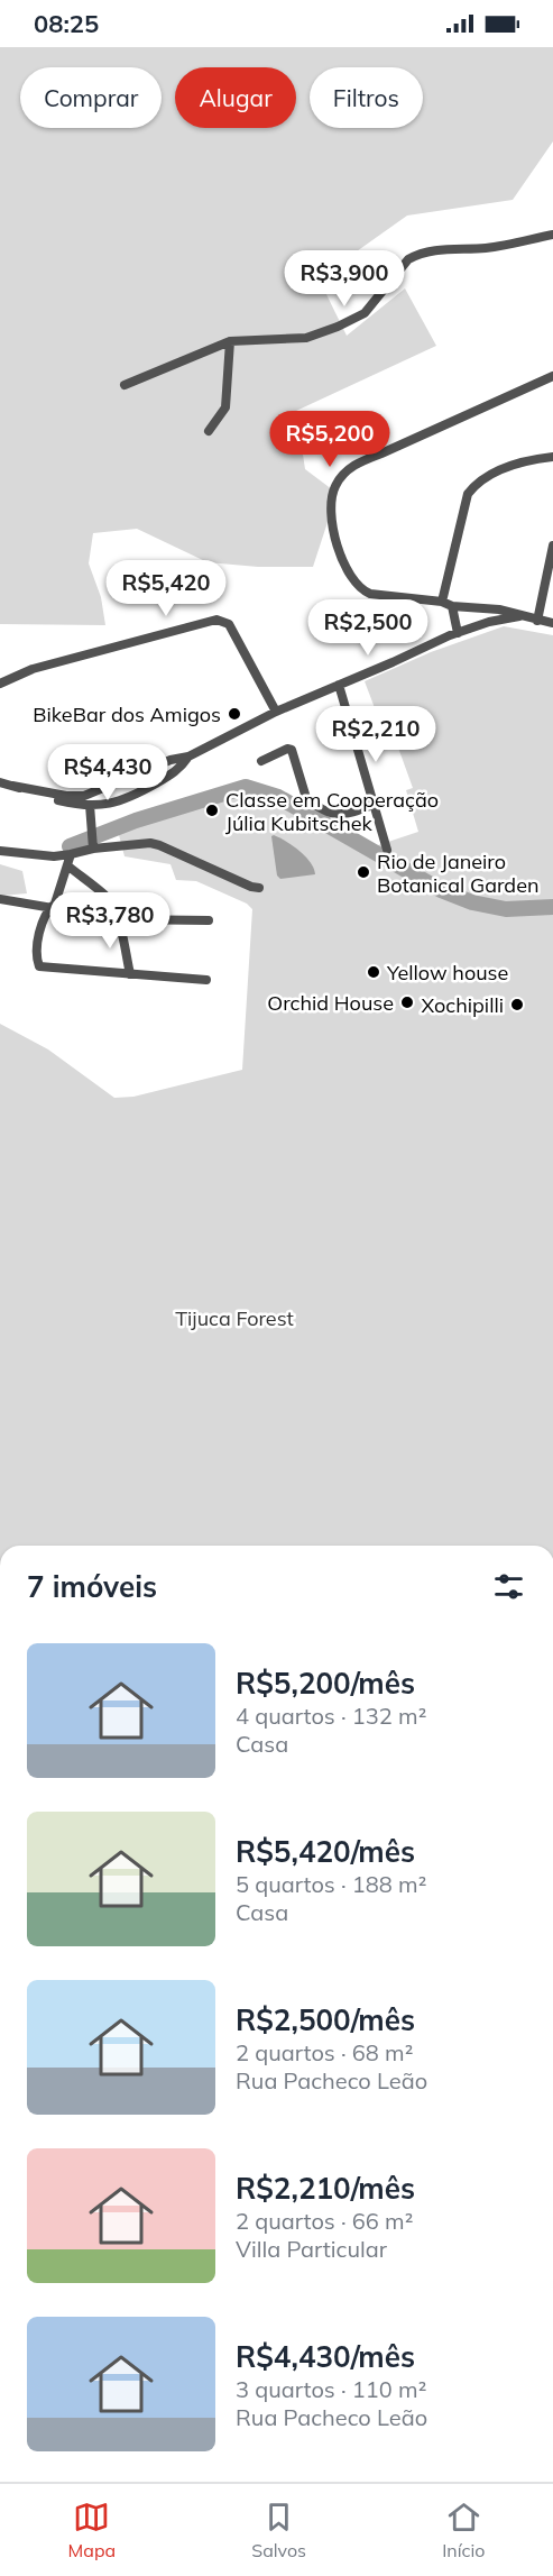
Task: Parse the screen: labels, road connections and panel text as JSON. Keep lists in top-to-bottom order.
{
  "parks": ["Tijuca Forest"],
  "places": [
    "BikeBar dos Amigos",
    "Classe em Cooperação Júlia Kubitschek",
    "Rio de Janeiro Botanical Garden",
    "Yellow house",
    "Orchid House",
    "Xochipilli"
  ],
  "page": {
    "status": "08:25",
    "chip": ["Comprar", "Alugar", "Filtros"],
    "price": [
      "R$3,900",
      "R$5,200",
      "R$5,420",
      "R$2,500",
      "R$2,210",
      "R$4,430",
      "R$3,780"
    ],
    "heading": "7 imóveis",
    "list": [
      {
        "name": "R$5,200/mês",
        "note": "4 quartos · 132 m² · Casa"
      },
      {
        "name": "R$5,420/mês",
        "note": "5 quartos · 188 m² · Casa"
      },
      {
        "name": "R$2,500/mês",
        "note": "2 quartos · 68 m² · Rua Pacheco Leão"
      },
      {
        "name": "R$2,210/mês",
        "note": "2 quartos · 66 m² · Villa Particular"
      },
      {
        "name": "R$4,430/mês",
        "note": "3 quartos · 110 m² · Rua Pacheco Leão"
      }
    ],
    "tabs": ["Mapa", "Salvos", "Início"]
  }
}
